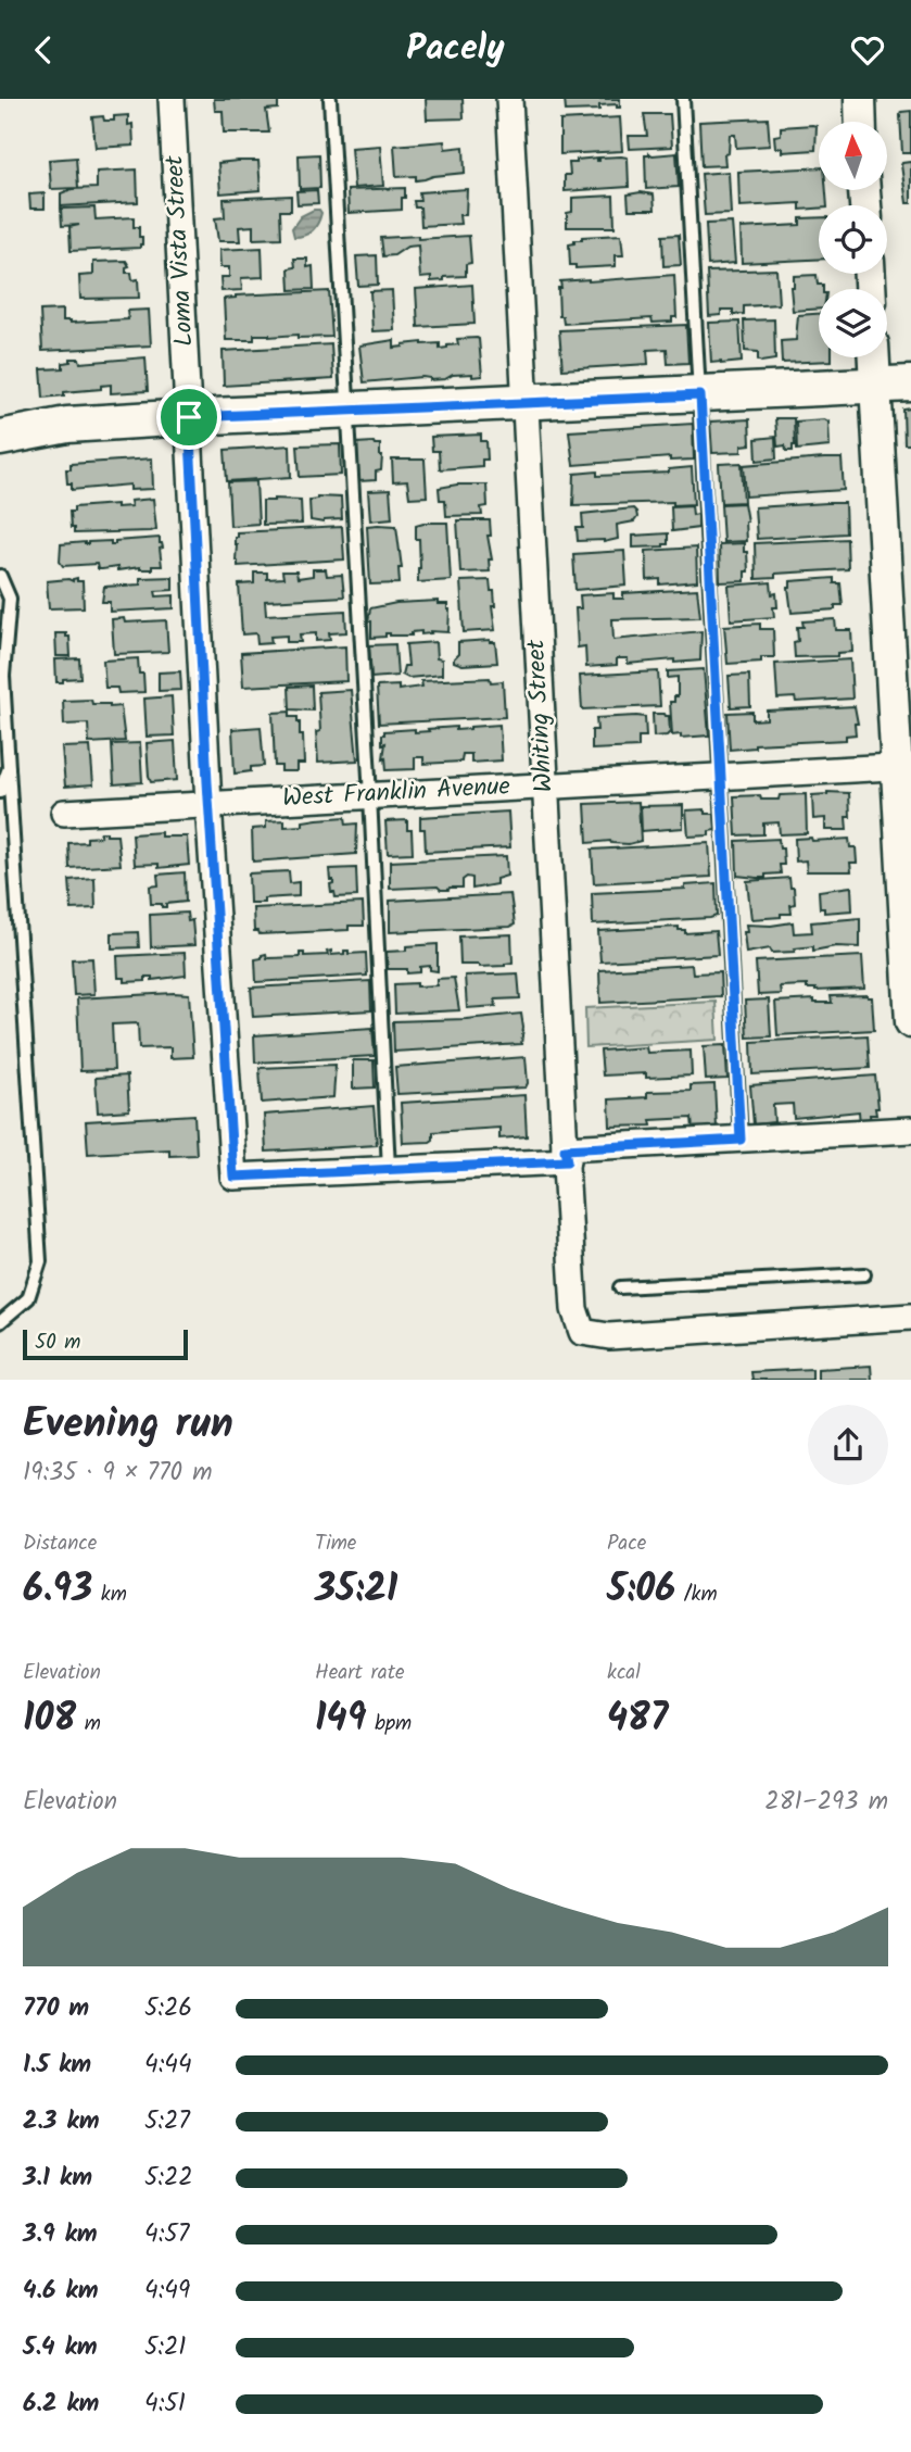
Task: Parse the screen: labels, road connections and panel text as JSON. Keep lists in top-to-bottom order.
{
  "streets": {
    "street": ["Loma Vista Street", "Whiting Street", "West Franklin Avenue"]
  },
  "crossings": [
    ["Loma Vista Street", "West Franklin Avenue"],
    ["Whiting Street", "West Franklin Avenue"]
  ],
  "scale_bar": "50 m",
  "north": "top",
  "page": {
    "header": "Pacely",
    "scale": "50 m",
    "heading": ["Evening run", "19:35 · 9 × 770 m"],
    "stats": [
      ["Distance", "6.93 km"],
      ["Time", "35:21"],
      ["Pace", "5:06 /km"],
      ["Elevation", "108 m"],
      ["Heart rate", "149 bpm"],
      ["kcal", "487"]
    ],
    "chart": ["Elevation", "281–293 m"],
    "list": [
      {
        "name": "770 m",
        "note": "5:26"
      },
      {
        "name": "1.5 km",
        "note": "4:44"
      },
      {
        "name": "2.3 km",
        "note": "5:27"
      },
      {
        "name": "3.1 km",
        "note": "5:22"
      },
      {
        "name": "3.9 km",
        "note": "4:57"
      },
      {
        "name": "4.6 km",
        "note": "4:49"
      },
      {
        "name": "5.4 km",
        "note": "5:21"
      },
      {
        "name": "6.2 km",
        "note": "4:51"
      }
    ]
  }
}
